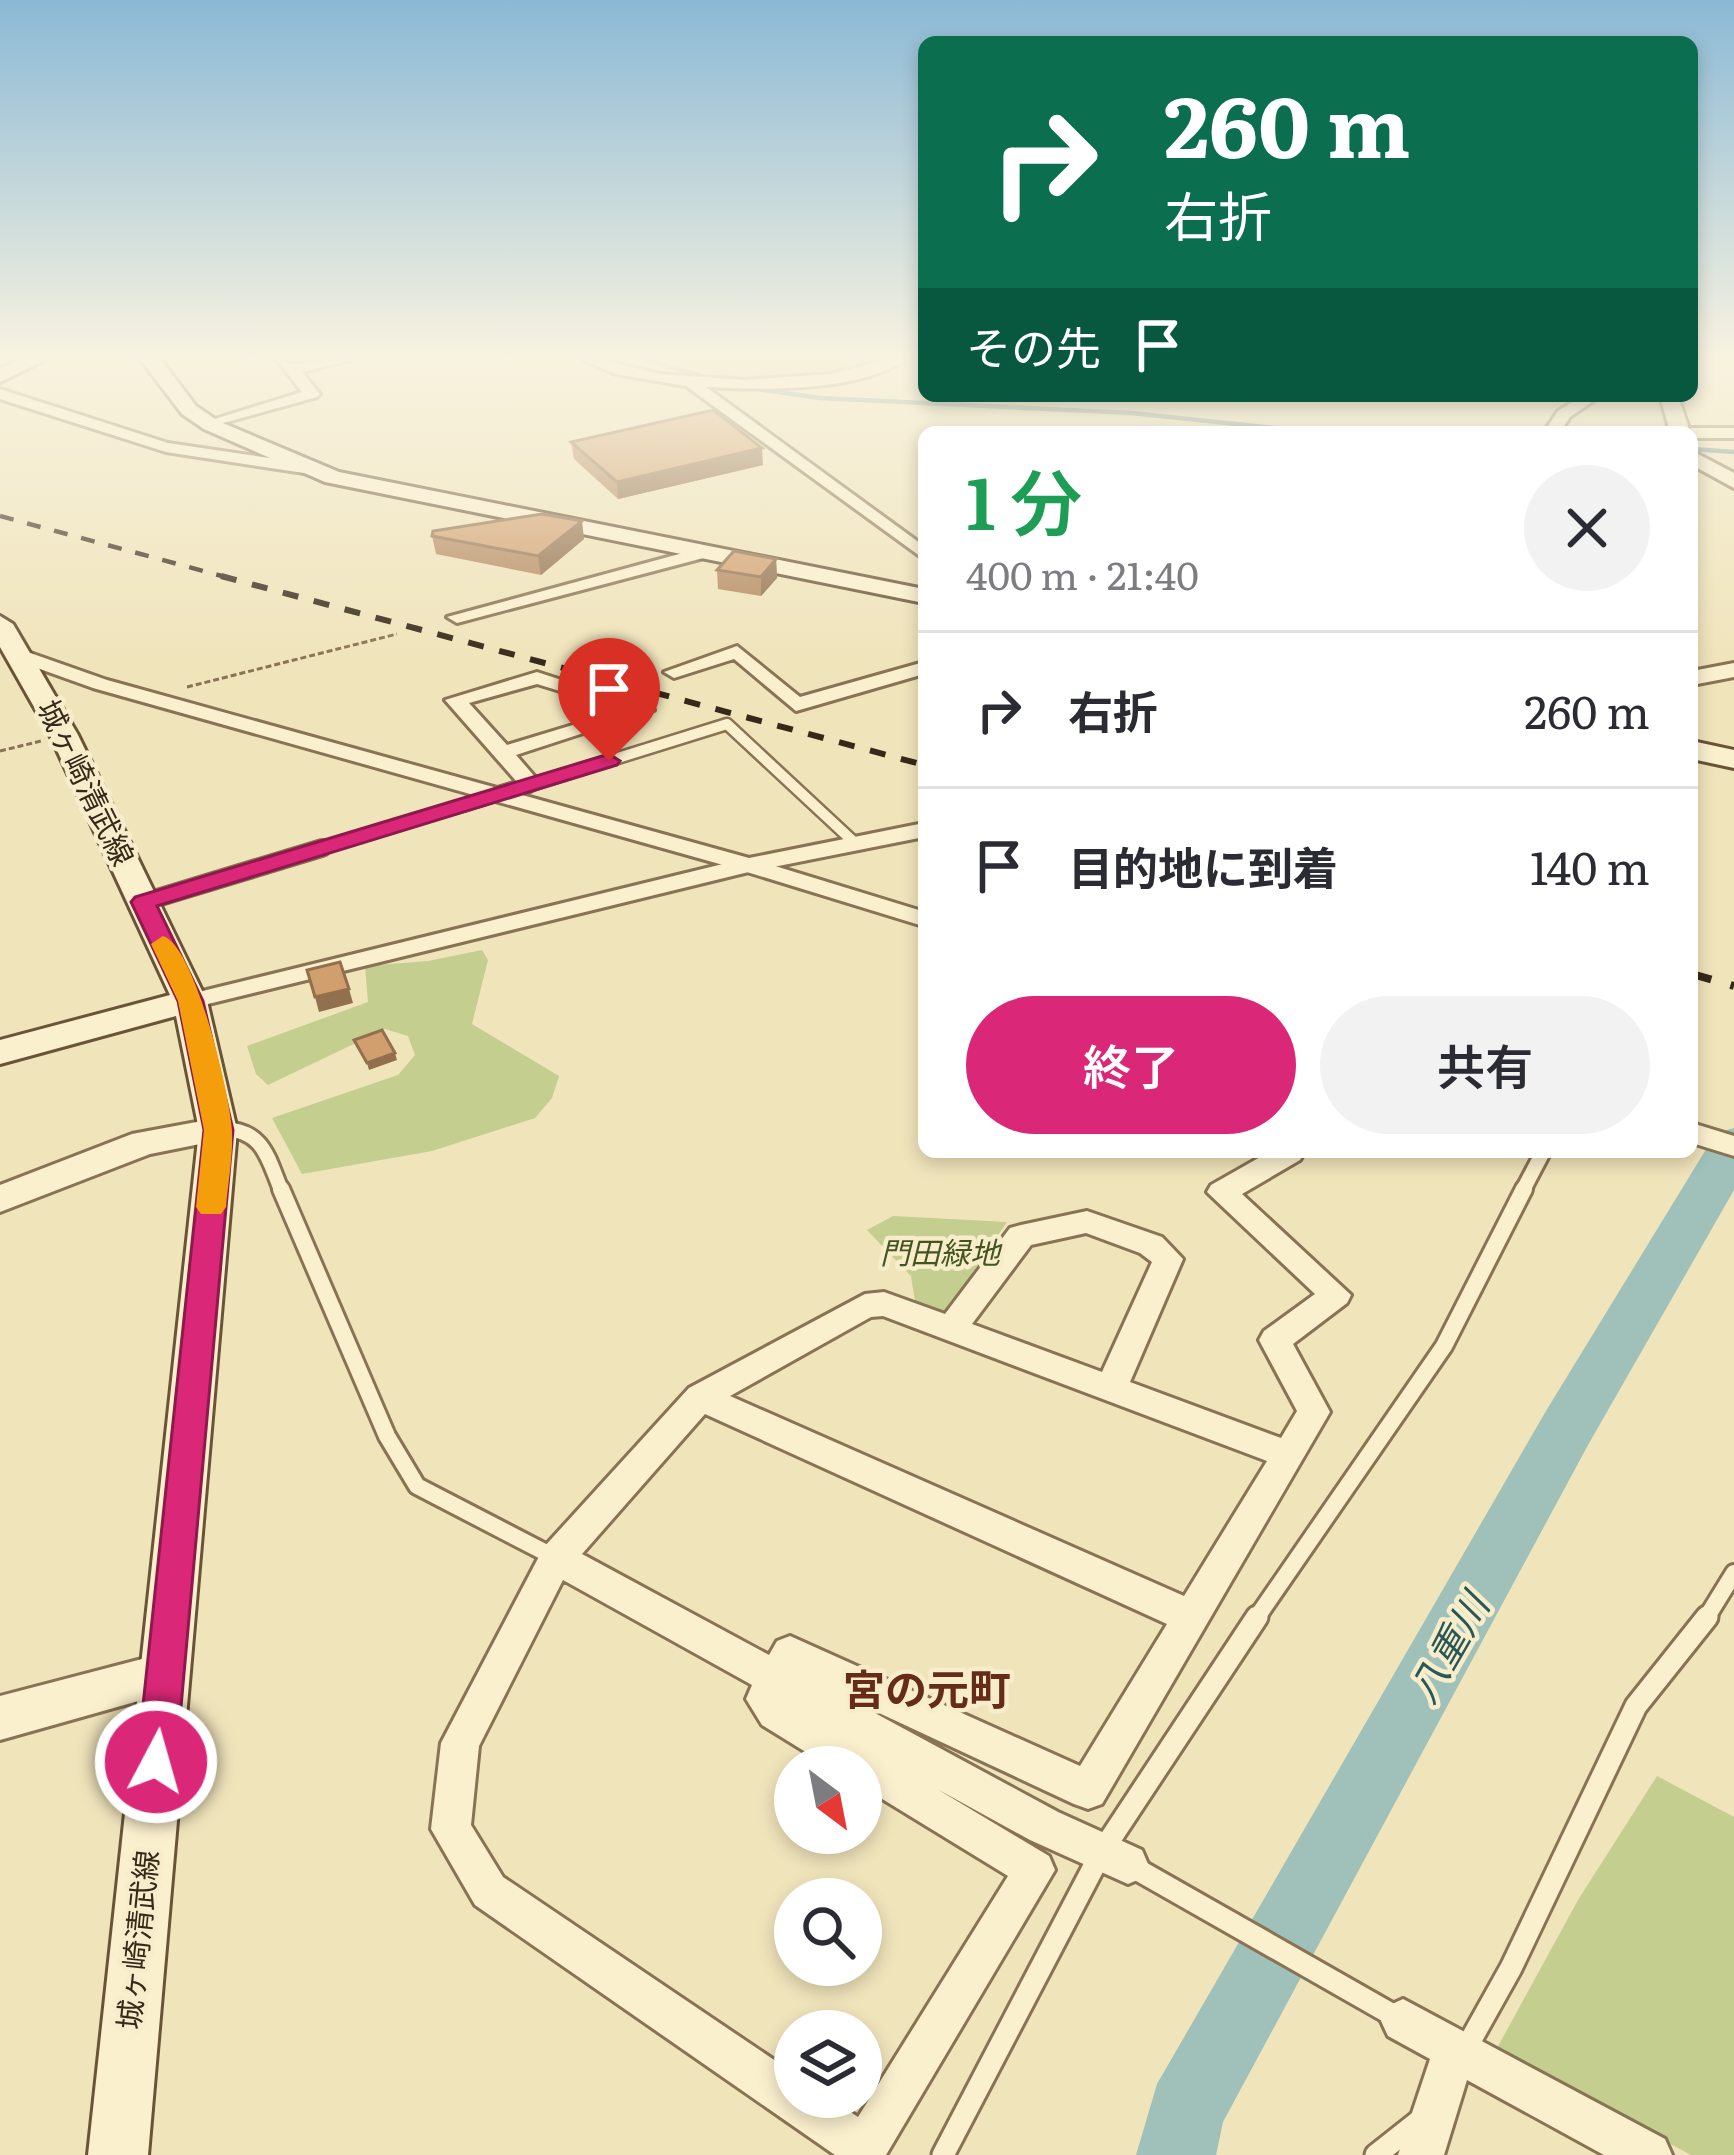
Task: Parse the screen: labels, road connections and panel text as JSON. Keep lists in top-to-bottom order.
{
  "streets": {
    "main road": ["城ヶ崎清武線"]
  },
  "districts": ["宮の元町"],
  "water": ["八重川"],
  "parks": ["門田緑地"],
  "north": "bottom right",
  "page": {
    "turn": ["260 m", "右折"],
    "then": "その先",
    "heading": ["1 分", "400 m · 21:40"],
    "list": [
      {
        "name": "右折",
        "value": "260 m"
      },
      {
        "name": "目的地に到着",
        "value": "140 m"
      }
    ],
    "buttons": ["終了", "共有"]
  }
}
